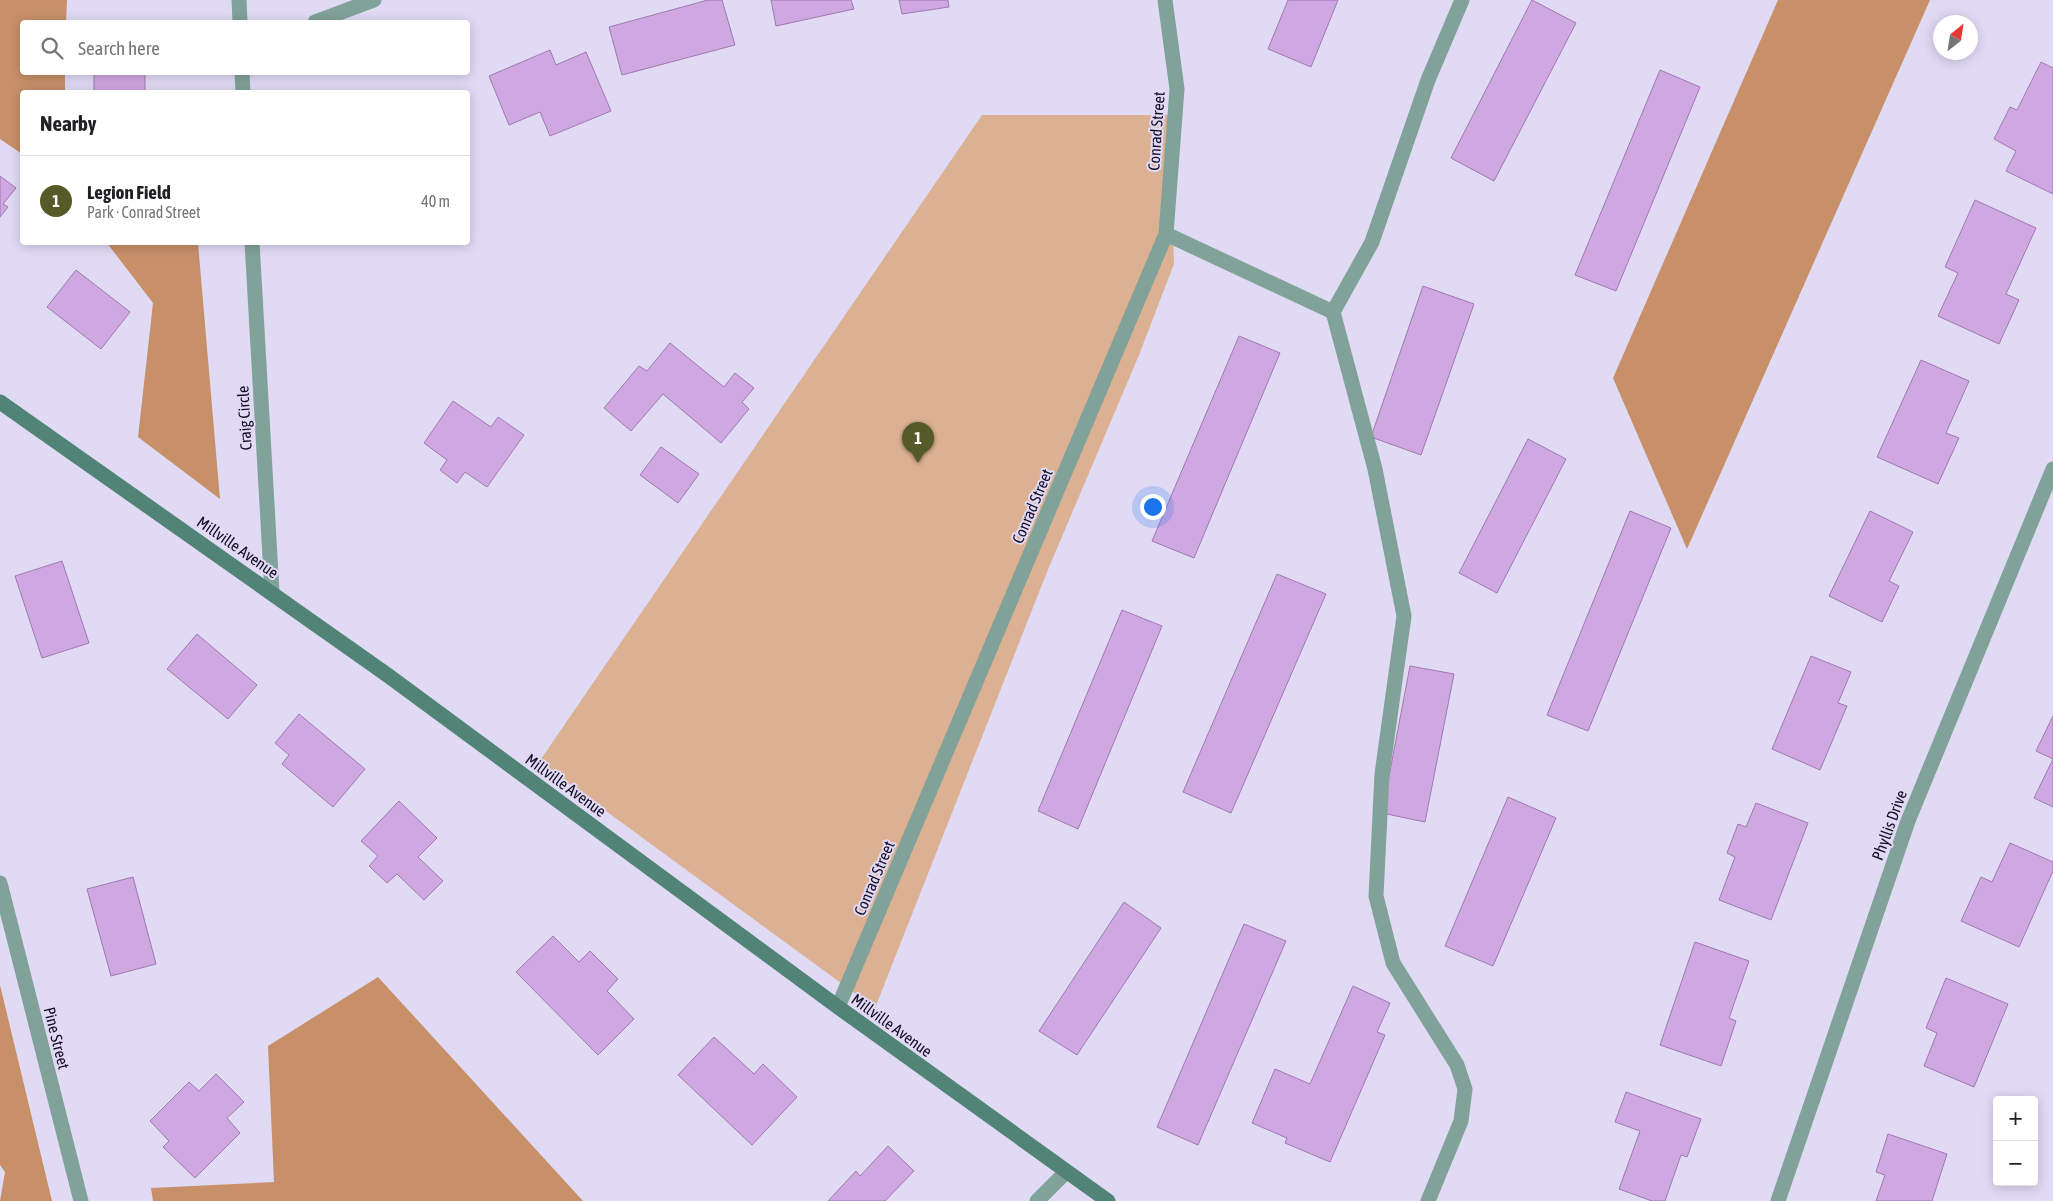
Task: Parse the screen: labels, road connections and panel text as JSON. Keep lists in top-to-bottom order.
{
  "streets": {
    "street": [
      "Conrad Street",
      "Craig Circle",
      "Millville Avenue",
      "Phyllis Drive",
      "Pine Street"
    ]
  },
  "crossings": [
    ["Conrad Street", "Millville Avenue"],
    ["Craig Circle", "Millville Avenue"]
  ],
  "north": "top right",
  "page": {
    "search": "Search here",
    "heading": "Nearby",
    "list": [
      {
        "mark": "1",
        "name": "Legion Field",
        "note": "Park · Conrad Street",
        "value": "40 m"
      }
    ],
    "pins": "1",
    "map_buttons": ["+", "−"]
  }
}
